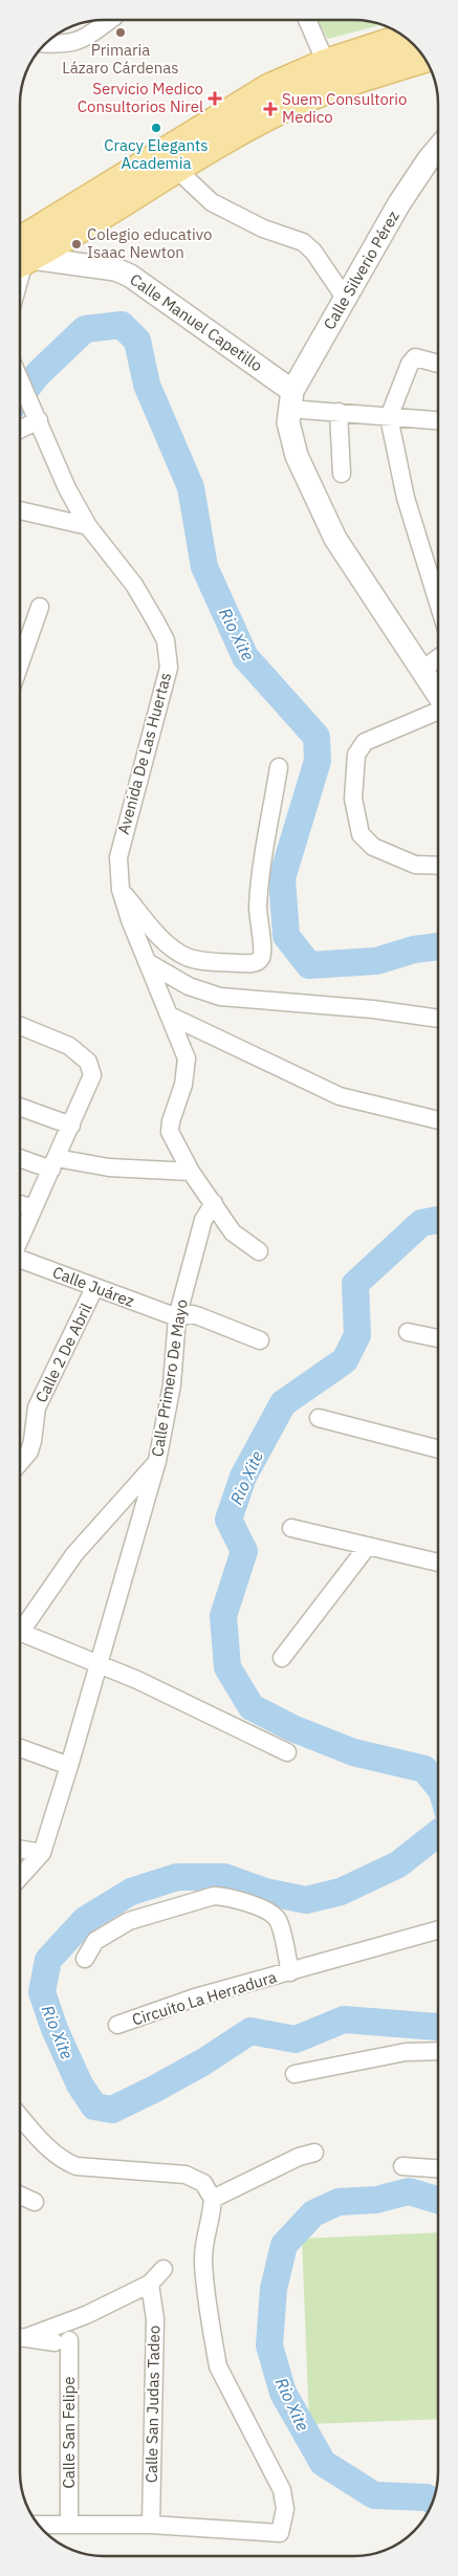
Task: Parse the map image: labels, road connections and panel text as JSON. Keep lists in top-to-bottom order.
{
  "streets": {
    "street": [
      "Calle Silverio Pérez",
      "Calle Manuel Capetillo",
      "Avenida De Las Huertas",
      "Calle Juárez",
      "Calle 2 De Abril",
      "Calle Primero De Mayo",
      "Circuito La Herradura",
      "Calle San Judas Tadeo",
      "Calle San Felipe"
    ]
  },
  "crossings": [
    ["Calle Silverio Pérez", "Calle Manuel Capetillo"],
    ["Calle Juárez", "Calle 2 De Abril"],
    ["Calle Juárez", "Calle Primero De Mayo"],
    ["Calle San Judas Tadeo", "Calle San Felipe"]
  ],
  "water": ["Rio Xite"],
  "places": {
    "other": ["Primaria Lázaro Cárdenas", "Cracy Elegants Academia", "Colegio educativo Isaac Newton"],
    "health": ["Servicio Medico Consultorios Nirel", "Suem Consultorio Medico"]
  }
}
